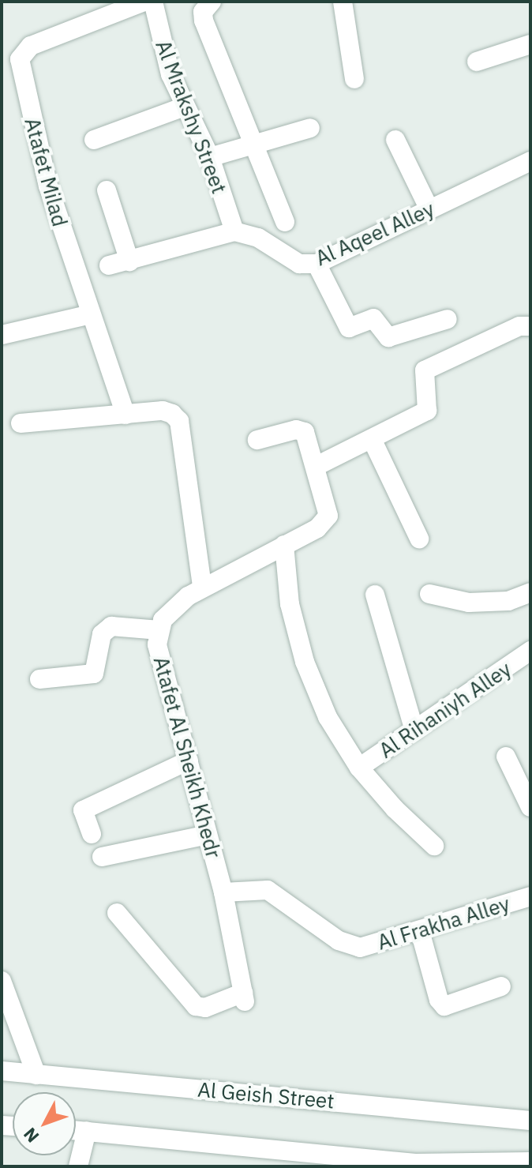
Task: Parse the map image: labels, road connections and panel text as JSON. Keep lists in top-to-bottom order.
{
  "streets": {
    "street": [
      "Al Mrakshy Street",
      "Atafet Milad",
      "Al Aqeel Alley",
      "Al Rihaniyh Alley",
      "Atafet Al Sheikh Khedr",
      "Al Frakha Alley",
      "Al Geish Street"
    ]
  },
  "crossings": [
    ["Al Mrakshy Street", "Al Aqeel Alley"],
    ["Atafet Al Sheikh Khedr", "Al Frakha Alley"]
  ],
  "north": "bottom left"
}
